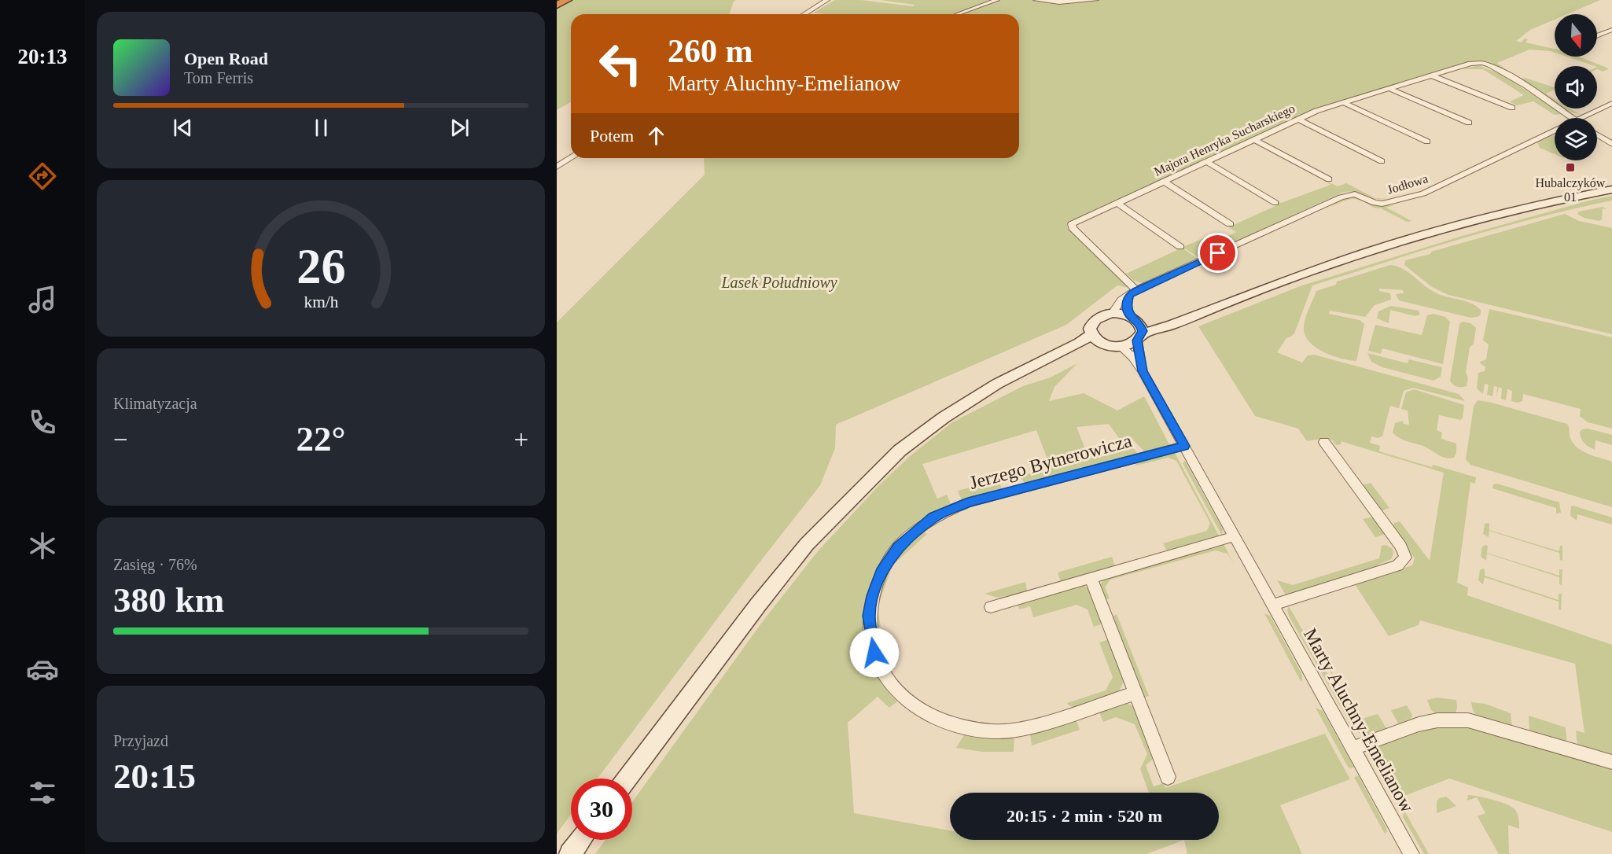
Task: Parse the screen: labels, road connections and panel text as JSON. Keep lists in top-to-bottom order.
{
  "streets": {
    "street": [
      "Majora Henryka Sucharskiego",
      "Jodłowa",
      "Jerzego Bytnerowicza",
      "Marty Aluchny-Emelianow"
    ]
  },
  "crossings": [
    ["Majora Henryka Sucharskiego", "Jodłowa"],
    ["Majora Henryka Sucharskiego", "Marty Aluchny-Emelianow"],
    ["Jodłowa", "Marty Aluchny-Emelianow"],
    ["Jerzego Bytnerowicza", "Marty Aluchny-Emelianow"]
  ],
  "parks": ["Lasek Południowy"],
  "places": {
    "transit": ["Hubalczyków 01"]
  },
  "north": "bottom",
  "page": {
    "tabs": "20:13",
    "turn": ["260 m", "Marty Aluchny-Emelianow"],
    "song": ["Open Road", "Tom Ferris"],
    "then": "Potem",
    "tile": [
      "Klimatyzacja",
      ["Zasięg · 76%", "380 km"],
      ["Przyjazd", "20:15"]
    ],
    "heat": ["−", "22°", "+"],
    "limit": "30",
    "trip": "20:15 · 2 min · 520 m",
    "gauge": ["26", "km/h"]
  }
}
